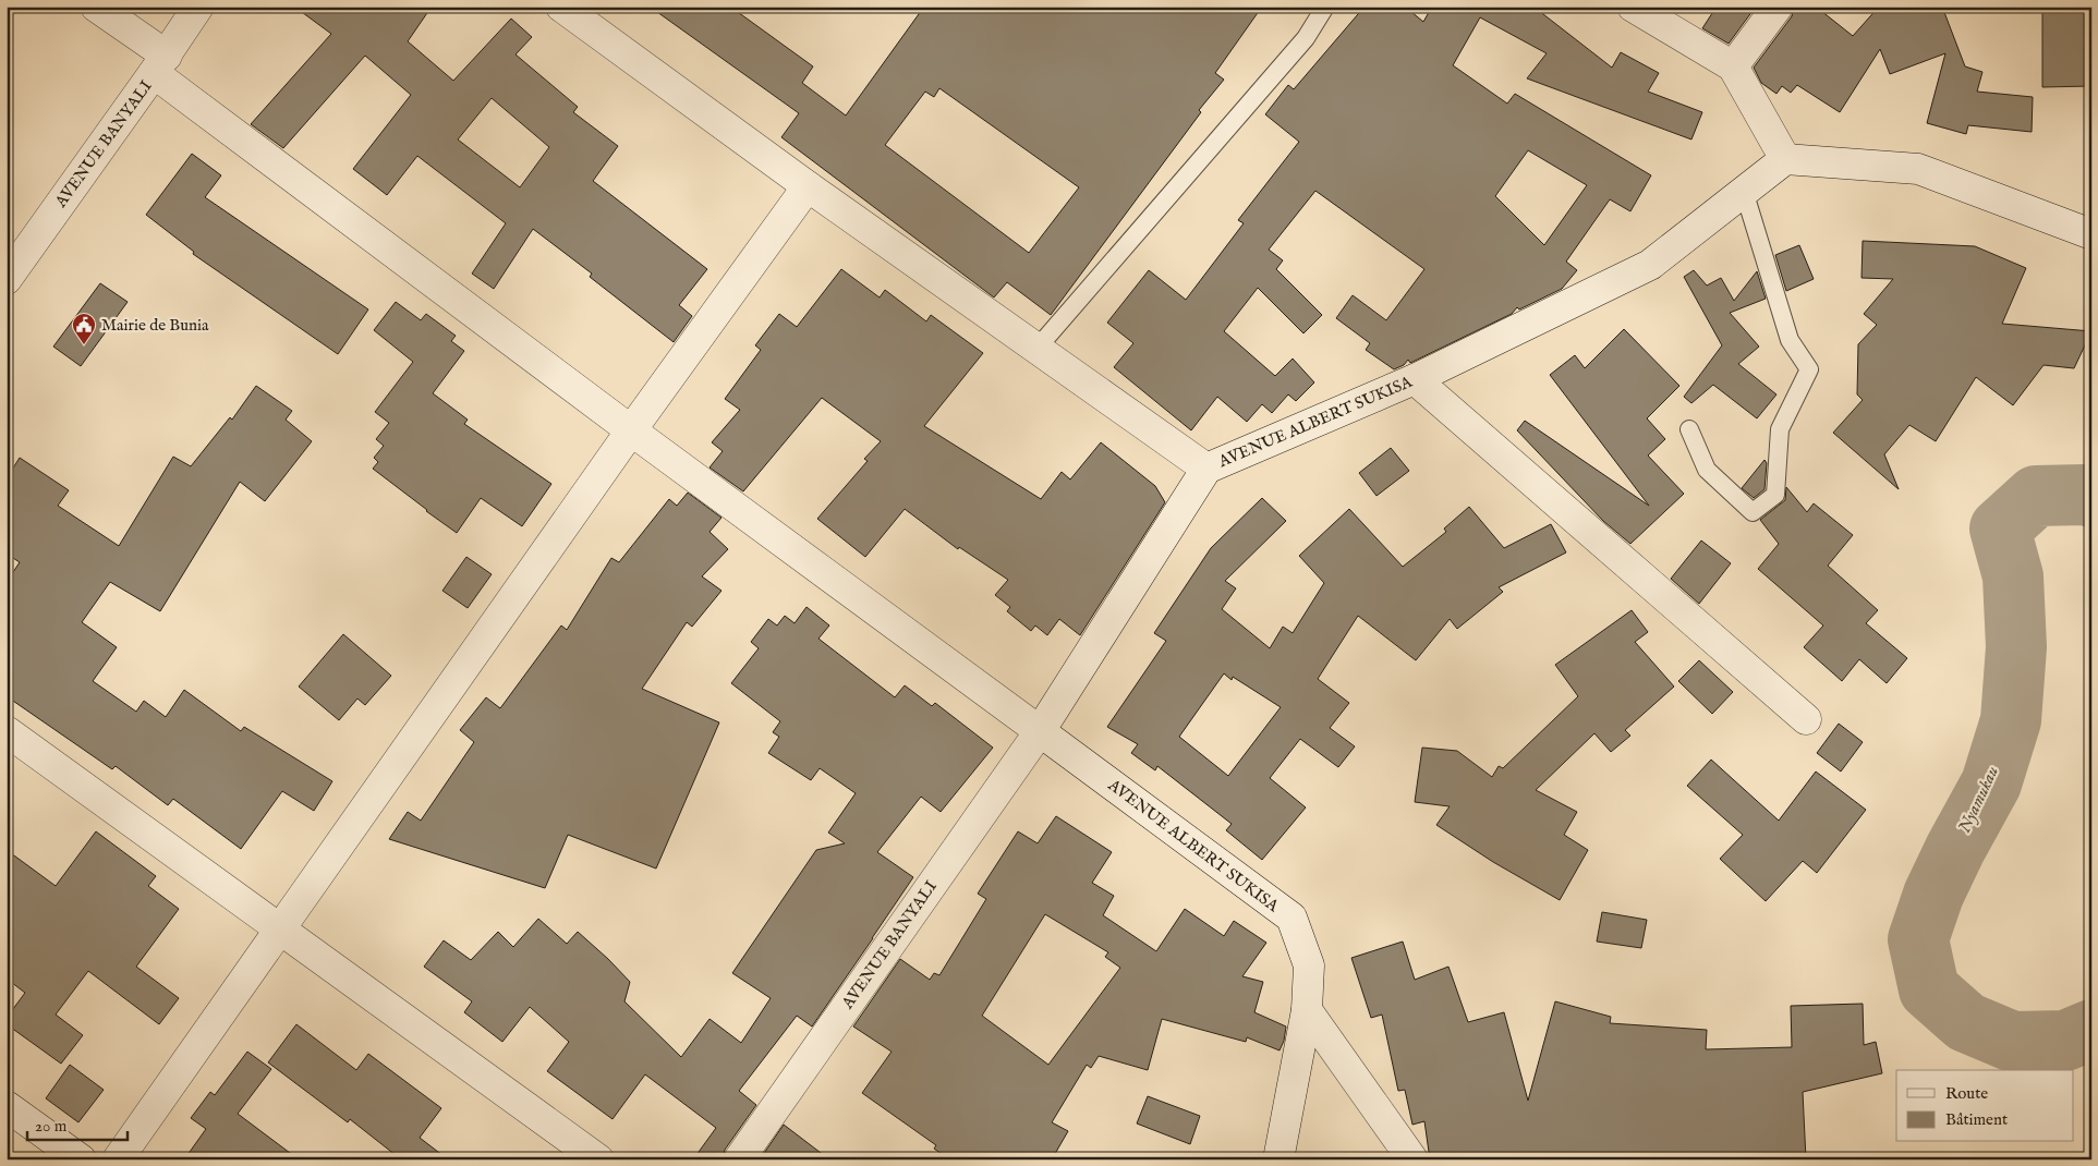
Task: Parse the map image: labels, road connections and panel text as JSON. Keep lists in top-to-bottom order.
{
  "streets": {
    "street": ["AVENUE BANYALI", "AVENUE ALBERT SUKISA"]
  },
  "crossings": [
    ["AVENUE BANYALI", "AVENUE ALBERT SUKISA"]
  ],
  "water": ["Nyamukau"],
  "places": {
    "public building": ["Mairie de Bunia"]
  },
  "legend": ["Route", "Bâtiment"],
  "scale_bar": "20 m"
}
